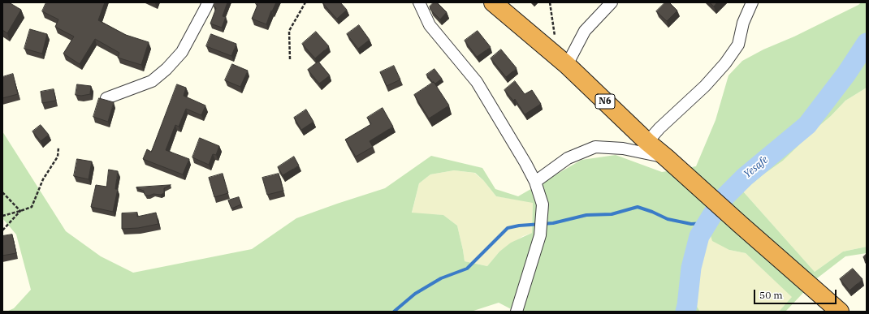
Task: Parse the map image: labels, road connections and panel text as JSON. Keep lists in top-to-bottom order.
{
  "streets": {
    "highway": ["N6"]
  },
  "water": ["Yesafe"],
  "scale_bar": "50 m"
}
